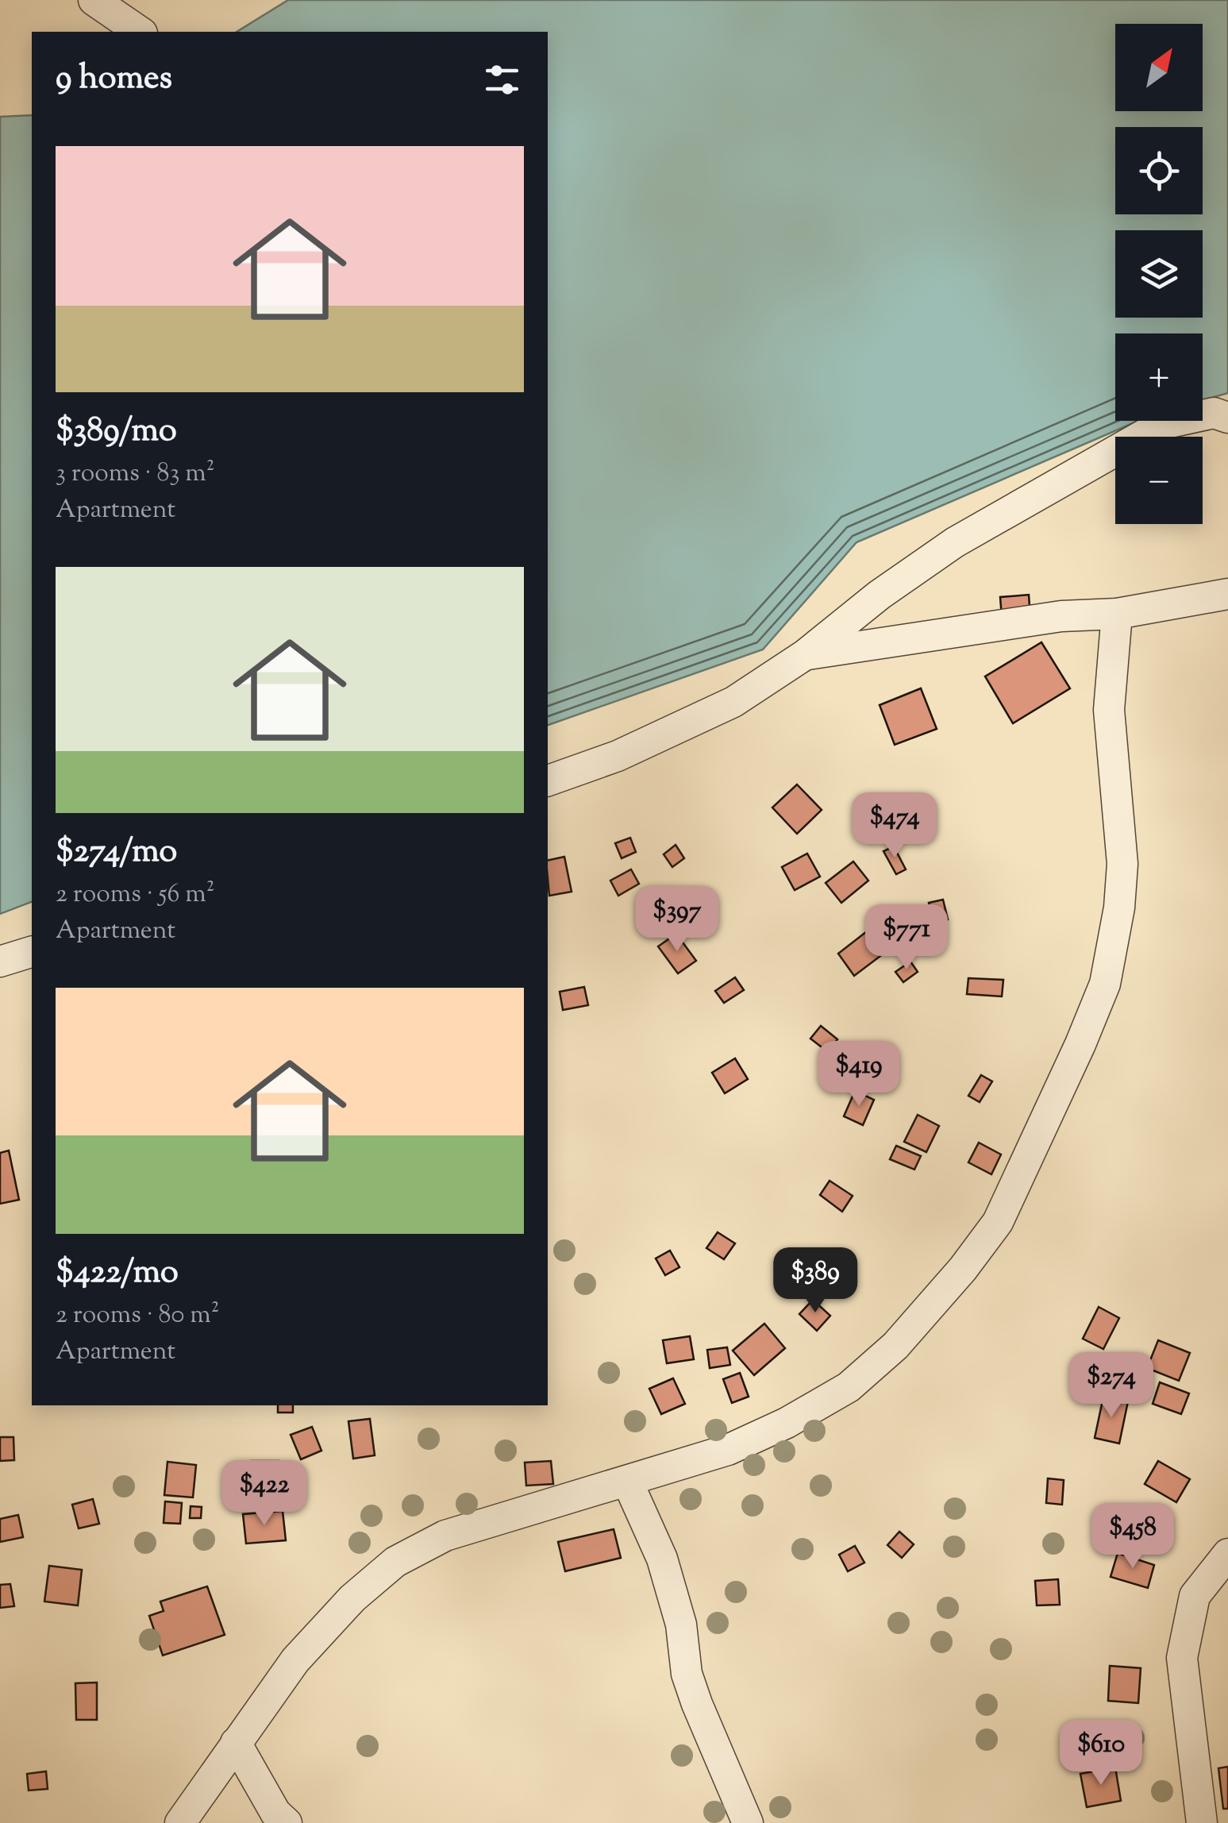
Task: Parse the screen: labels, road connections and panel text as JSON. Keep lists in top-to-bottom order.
{
  "north": "top right",
  "page": {
    "map_buttons": ["+", "−"],
    "heading": "9 homes",
    "list": [
      {
        "name": "$389/mo",
        "note": "3 rooms · 83 m² · Apartment"
      },
      {
        "name": "$274/mo",
        "note": "2 rooms · 56 m² · Apartment"
      },
      {
        "name": "$422/mo",
        "note": "2 rooms · 80 m² · Apartment"
      }
    ],
    "price": [
      "$474",
      "$397",
      "$771",
      "$419",
      "$389",
      "$274",
      "$422",
      "$458",
      "$610"
    ]
  }
}
